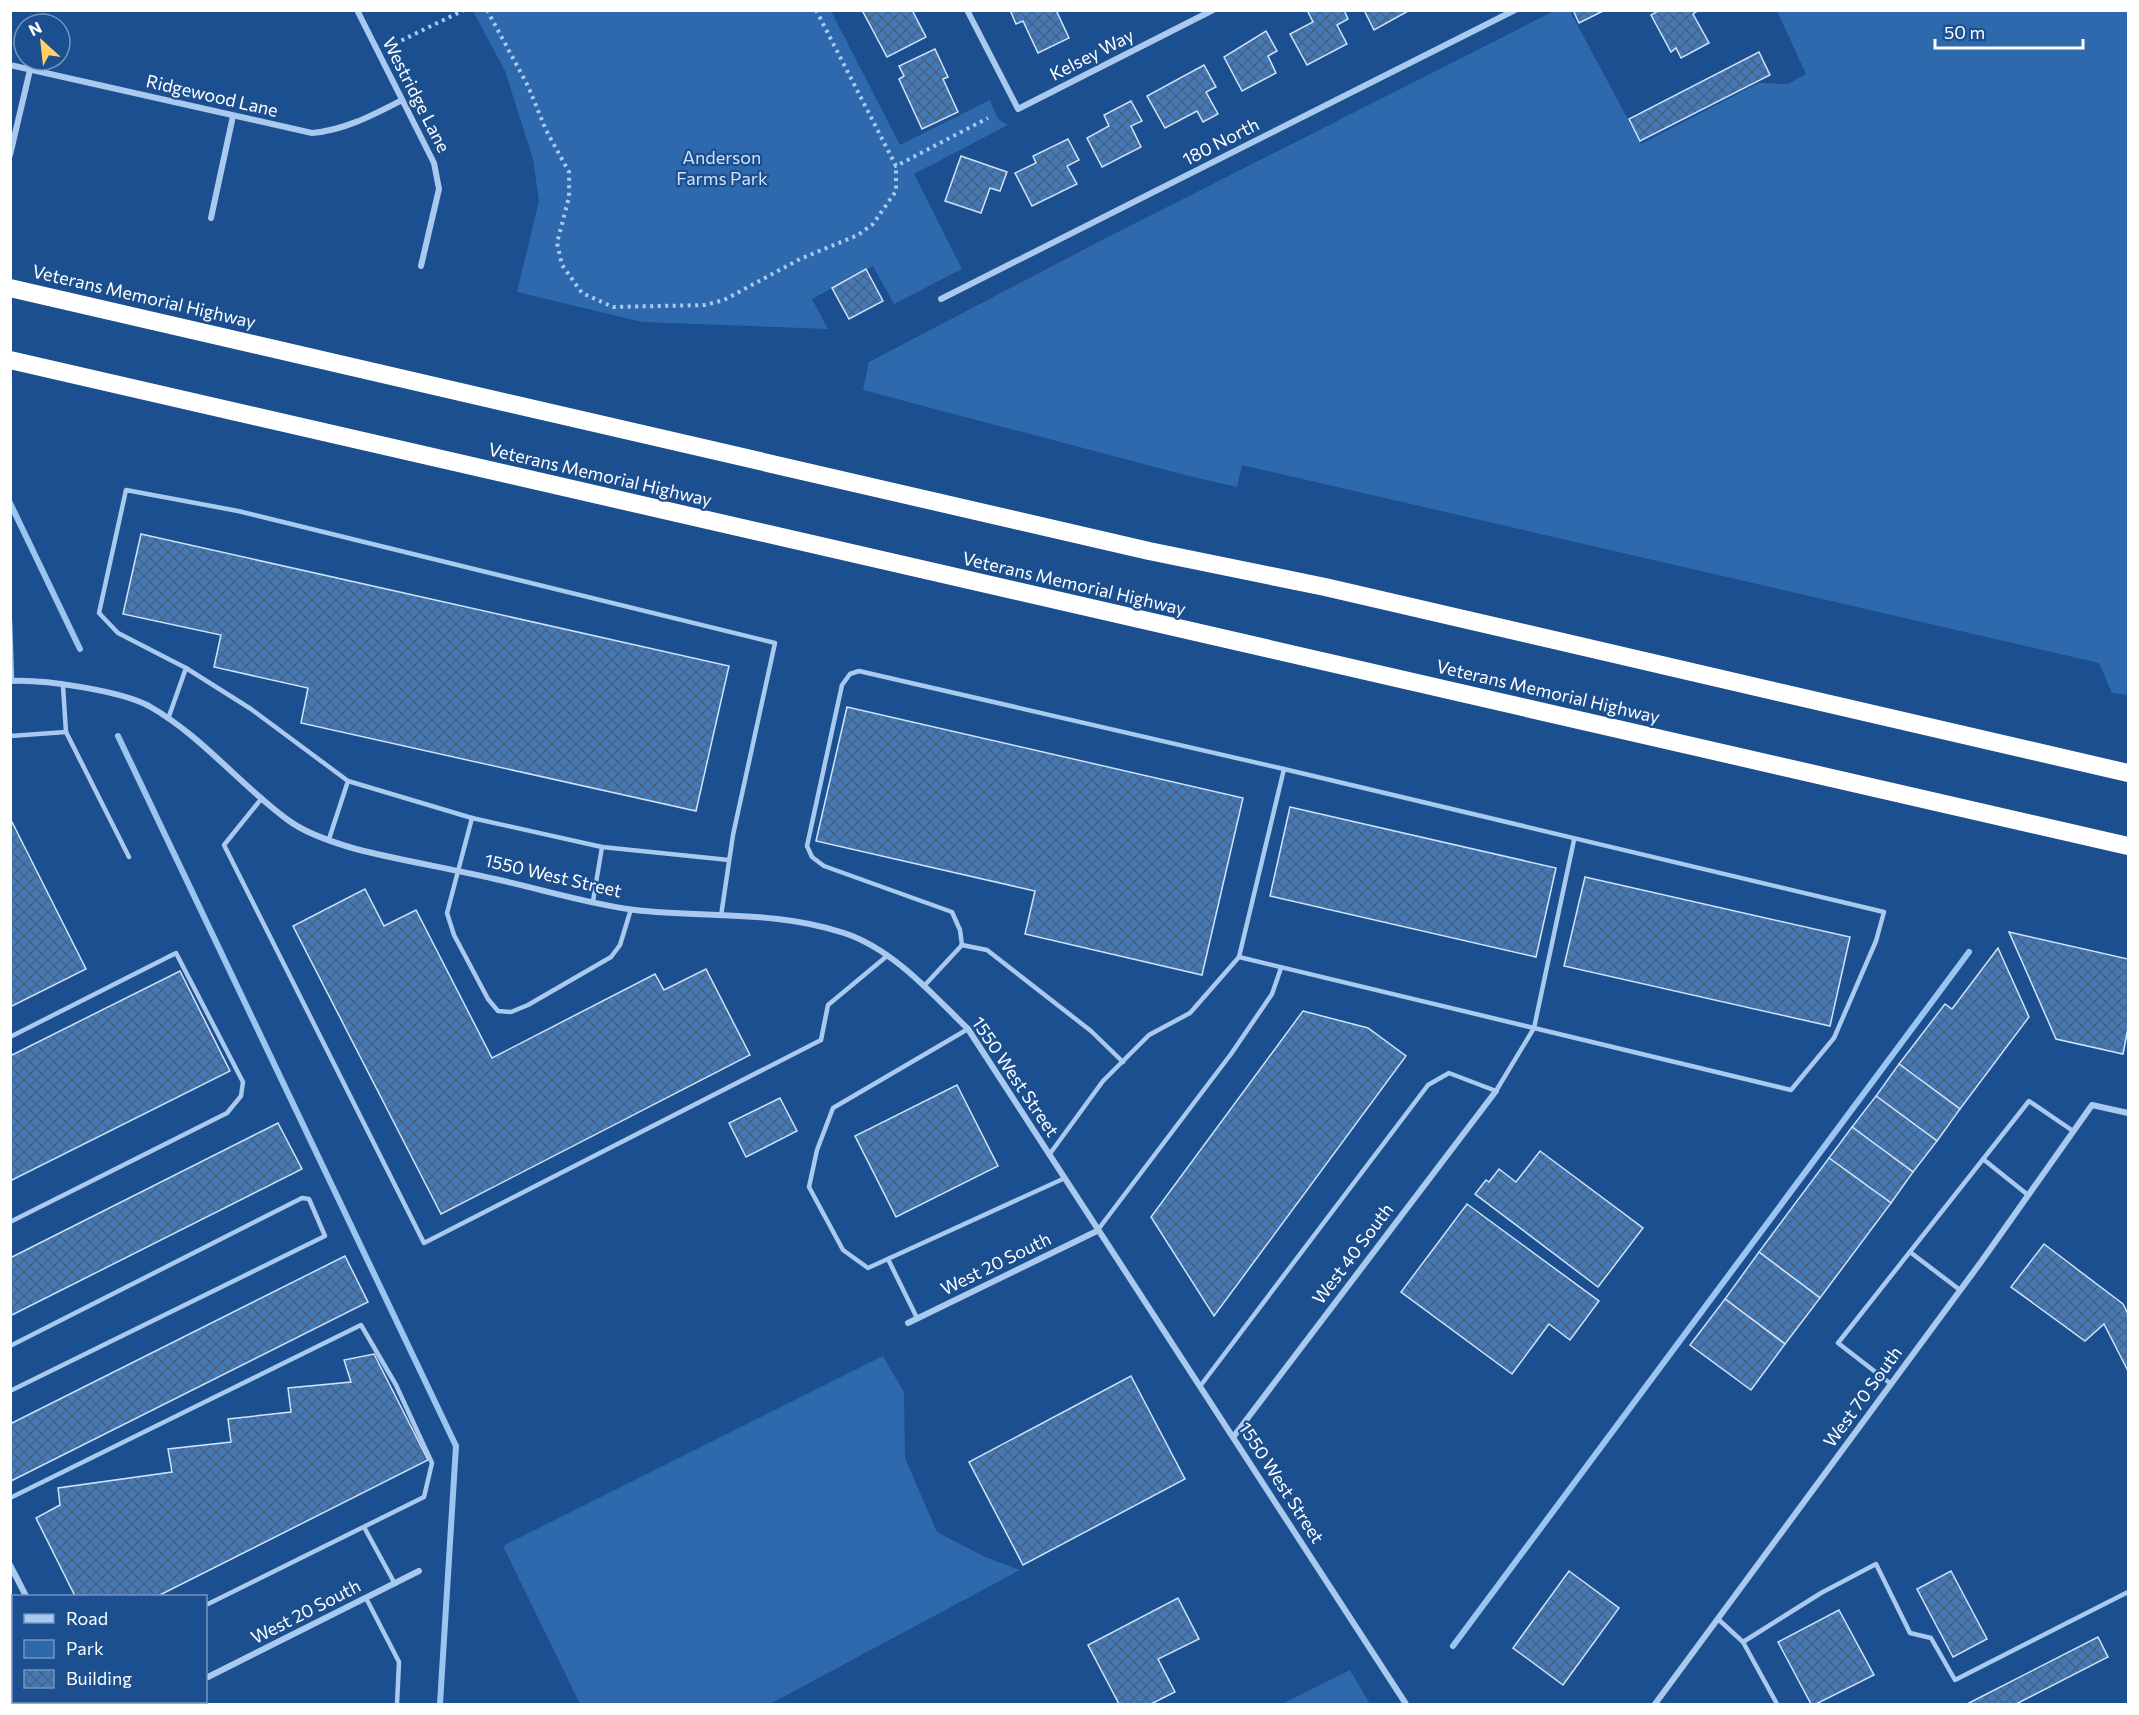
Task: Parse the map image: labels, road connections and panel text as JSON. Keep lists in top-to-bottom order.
{
  "streets": {
    "highway": ["Veterans Memorial Highway"],
    "street": [
      "Kelsey Way",
      "Westridge Lane",
      "Ridgewood Lane",
      "180 North",
      "1550 West Street",
      "West 40 South",
      "West 20 South",
      "West 70 South"
    ]
  },
  "crossings": [
    ["Westridge Lane", "Ridgewood Lane"],
    ["1550 West Street", "West 40 South"],
    ["1550 West Street", "West 20 South"]
  ],
  "parks": ["Anderson Farms Park"],
  "legend": ["Road", "Park", "Building"],
  "scale_bar": "50 m",
  "north": "top left"
}
